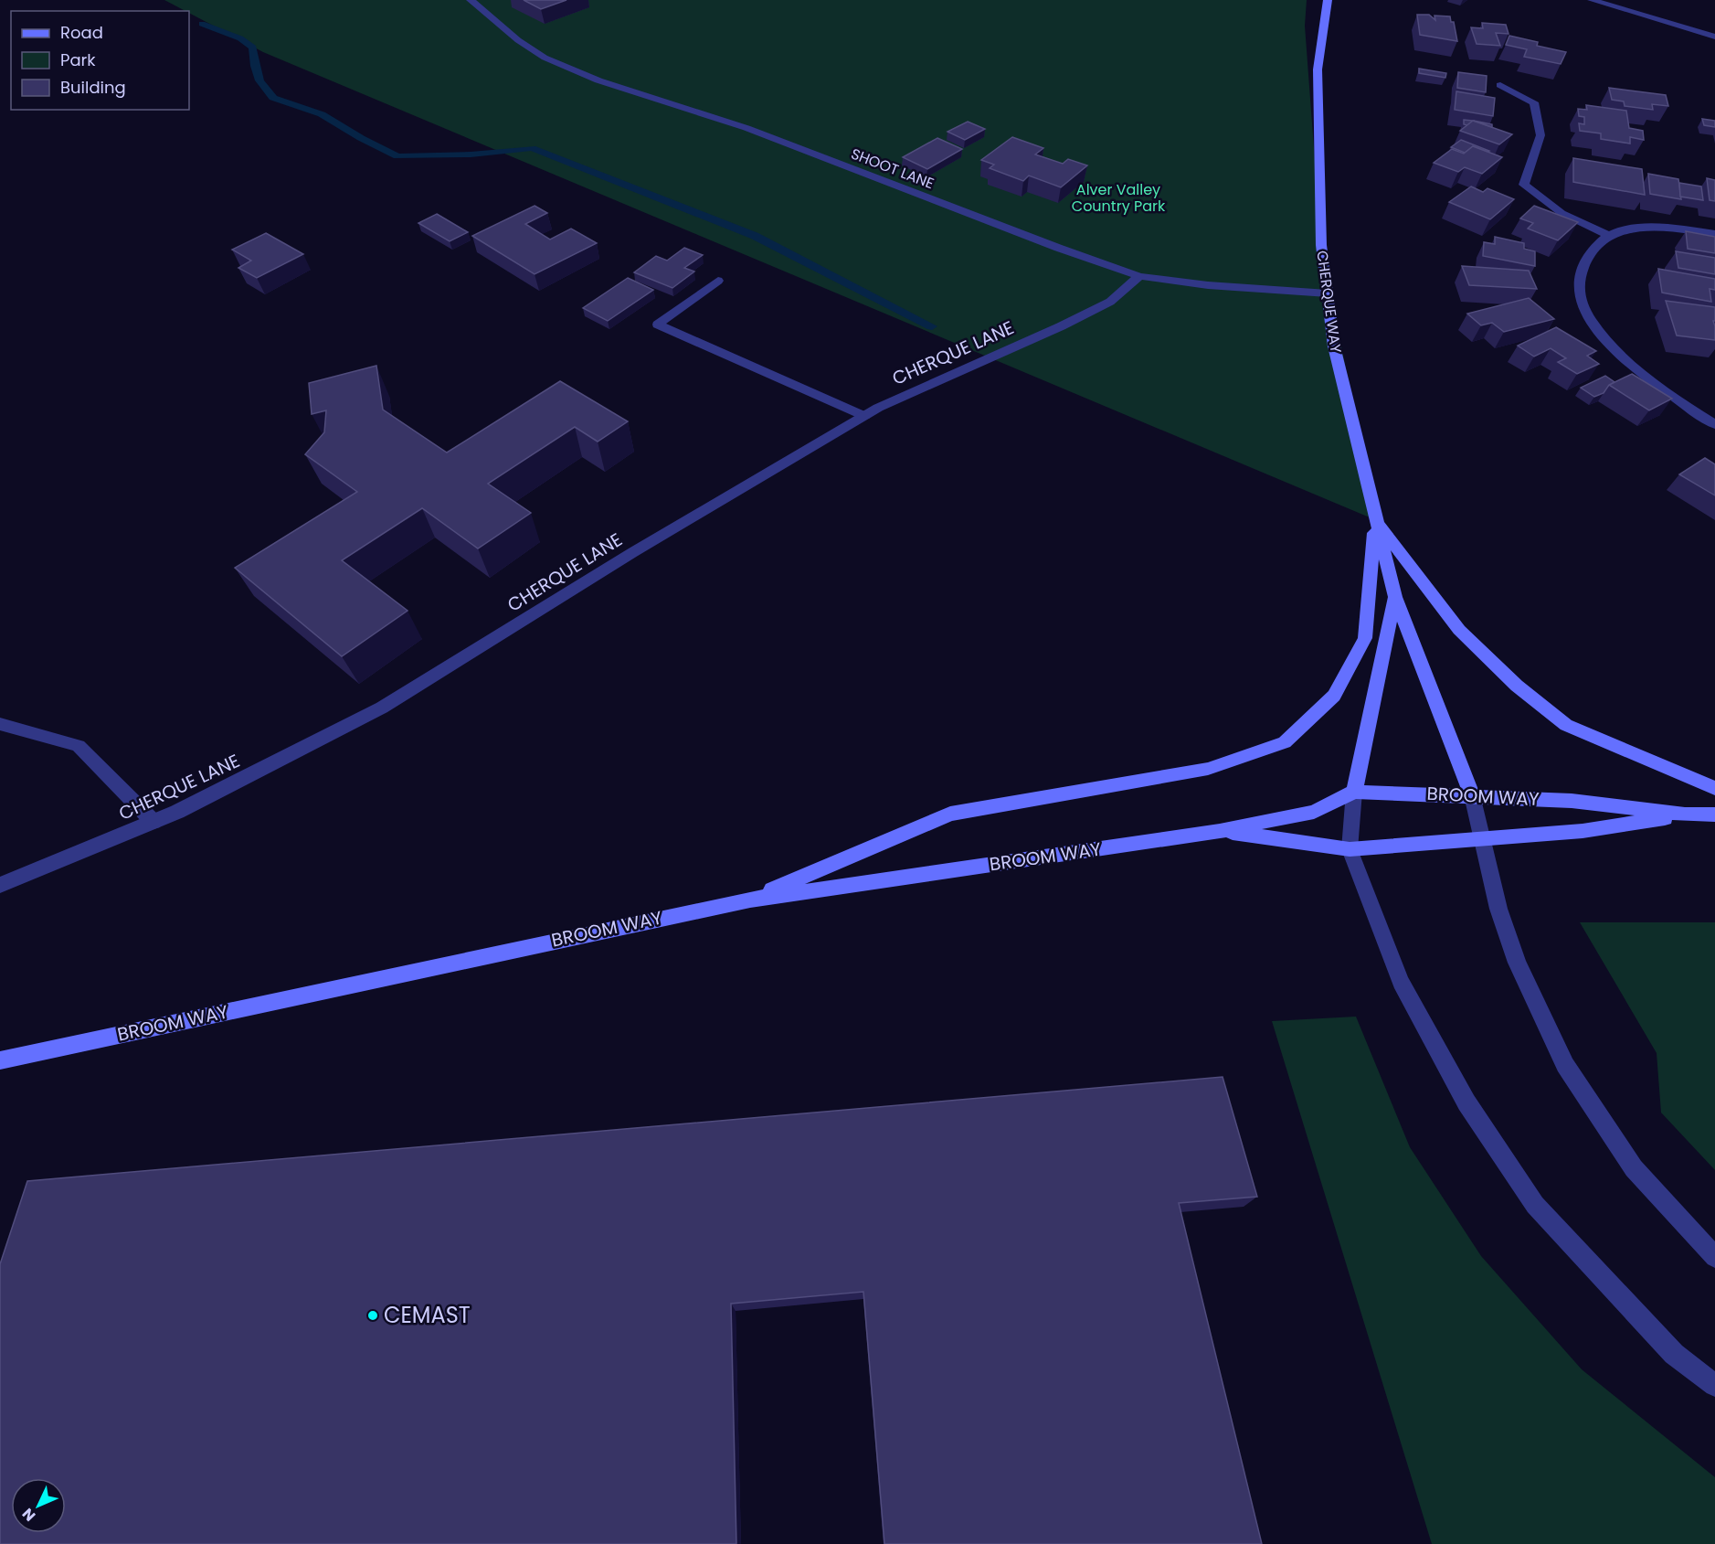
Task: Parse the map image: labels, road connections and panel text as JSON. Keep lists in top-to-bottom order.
{
  "streets": {
    "street": [
      "SHOOT LANE",
      "CHERQUE WAY",
      "CHERQUE LANE",
      "BROOM WAY"
    ]
  },
  "crossings": [
    ["SHOOT LANE", "CHERQUE WAY"],
    ["SHOOT LANE", "CHERQUE LANE"],
    ["CHERQUE WAY", "BROOM WAY"]
  ],
  "parks": ["Alver Valley Country Park"],
  "places": ["CEMAST"],
  "legend": ["Road", "Park", "Building"],
  "north": "bottom left"
}
